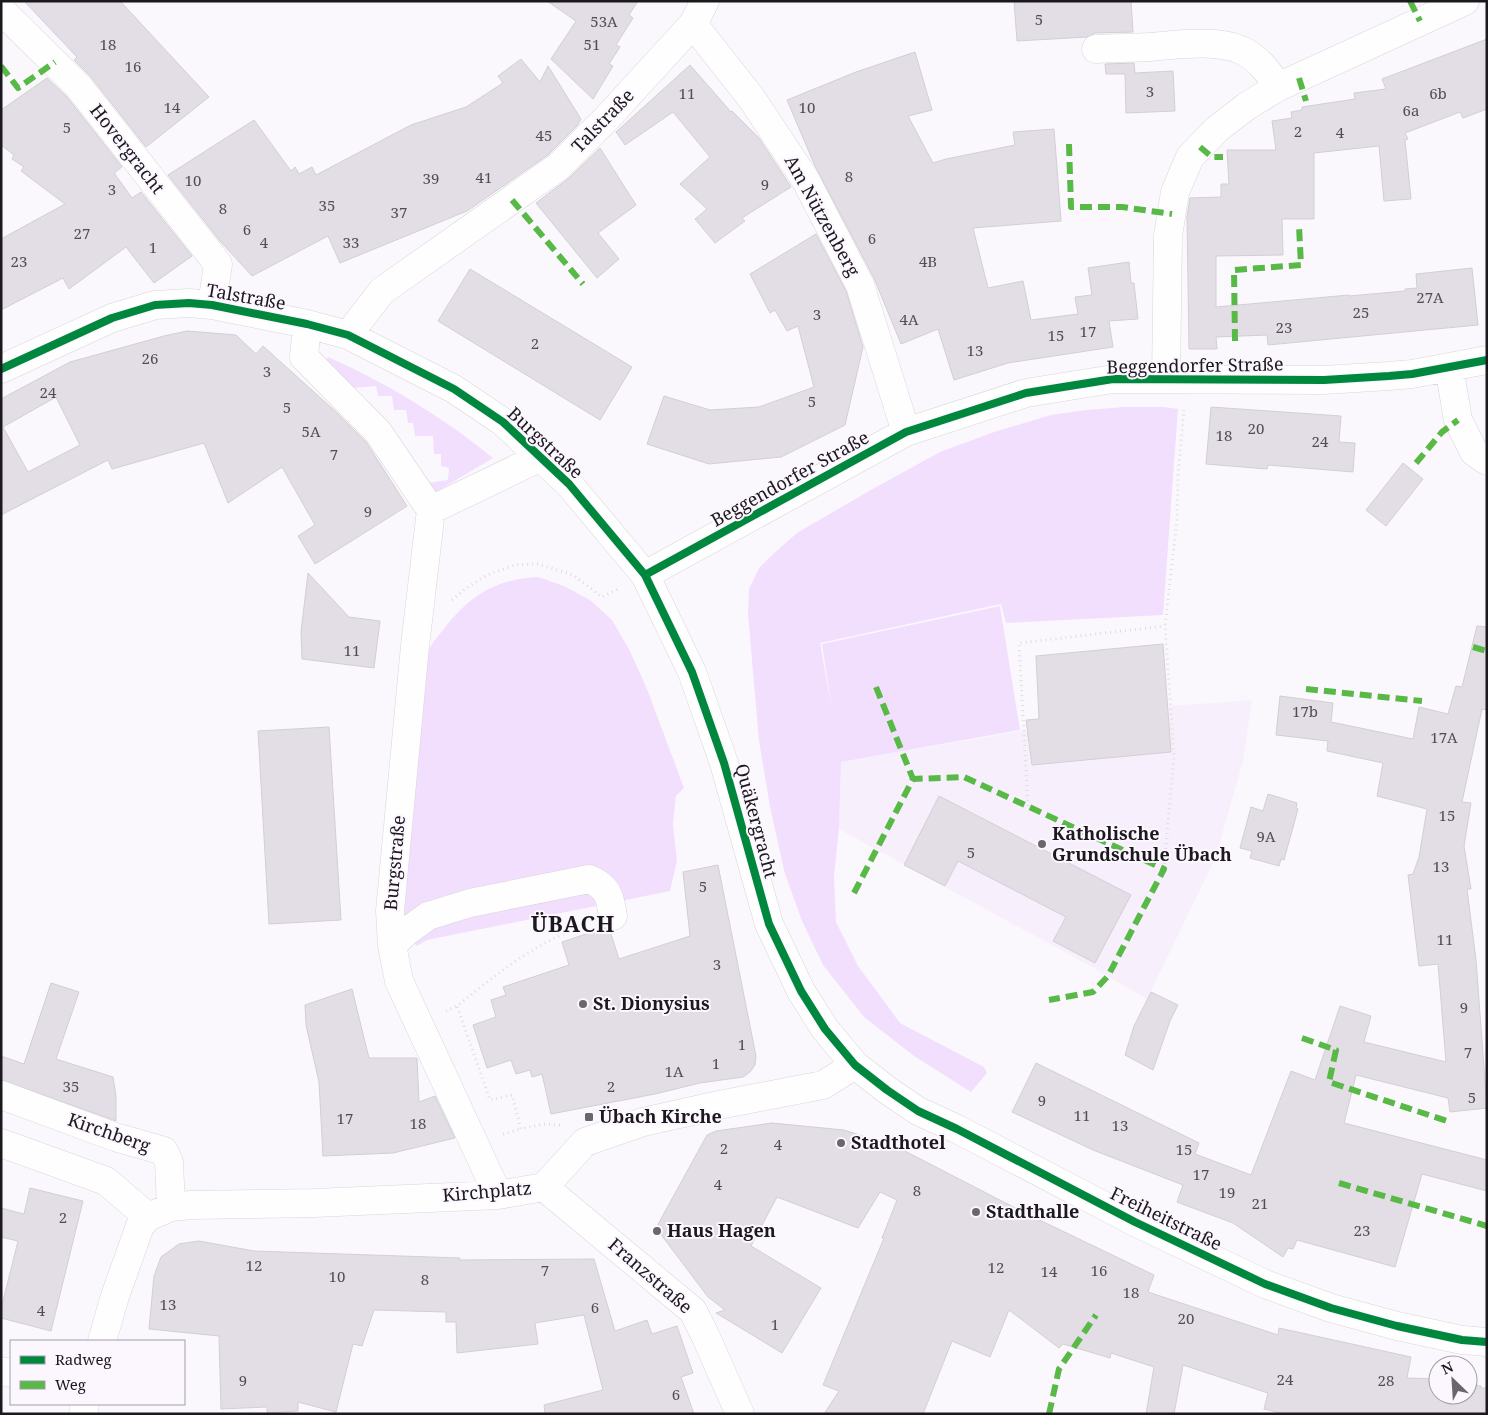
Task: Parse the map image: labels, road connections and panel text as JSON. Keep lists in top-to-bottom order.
{
  "streets": {
    "street": [
      "Talstraße",
      "Hovergracht",
      "Am Nützenberg",
      "Beggendorfer Straße",
      "Burgstraße",
      "Quäkergracht",
      "Kirchberg",
      "Kirchplatz",
      "Freiheitstraße",
      "Franzstraße"
    ]
  },
  "crossings": [
    ["Talstraße", "Hovergracht"],
    ["Talstraße", "Am Nützenberg"],
    ["Talstraße", "Burgstraße"],
    ["Am Nützenberg", "Beggendorfer Straße"],
    ["Beggendorfer Straße", "Burgstraße"],
    ["Beggendorfer Straße", "Quäkergracht"],
    ["Burgstraße", "Quäkergracht"],
    ["Burgstraße", "Kirchplatz"],
    ["Quäkergracht", "Kirchplatz"],
    ["Quäkergracht", "Freiheitstraße"],
    ["Kirchberg", "Kirchplatz"],
    ["Kirchplatz", "Freiheitstraße"],
    ["Kirchplatz", "Franzstraße"]
  ],
  "districts": ["ÜBACH"],
  "places": {
    "other": [
      "Katholische Grundschule Übach",
      "St. Dionysius",
      "Stadthotel",
      "Stadthalle",
      "Haus Hagen"
    ],
    "transit": ["Übach Kirche"]
  },
  "house_numbers": [
    "5",
    "53A",
    "18",
    "51",
    "16",
    "3",
    "11",
    "6b",
    "14",
    "10",
    "6a",
    "5",
    "2",
    "4",
    "45",
    "8",
    "41",
    "39",
    "10",
    "9",
    "3",
    "35",
    "8",
    "37",
    "6",
    "27",
    "6",
    "4",
    "33",
    "1",
    "23",
    "4B",
    "27A",
    "25",
    "3",
    "4A",
    "23",
    "17",
    "15",
    "2",
    "13",
    "26",
    "3",
    "24",
    "5",
    "5",
    "20",
    "5A",
    "18",
    "24",
    "7",
    "9",
    "11",
    "17b",
    "17A",
    "15",
    "9A",
    "5",
    "13",
    "5",
    "11",
    "3",
    "9",
    "1",
    "7",
    "1",
    "1A",
    "35",
    "2",
    "5",
    "9",
    "11",
    "17",
    "18",
    "13",
    "4",
    "2",
    "15",
    "17",
    "4",
    "8",
    "19",
    "21",
    "2",
    "23",
    "12",
    "12",
    "7",
    "16",
    "14",
    "10",
    "8",
    "18",
    "13",
    "6",
    "4",
    "20",
    "1",
    "24",
    "9",
    "28",
    "6"
  ],
  "legend": ["Radweg", "Weg"],
  "north": "top left"
}
